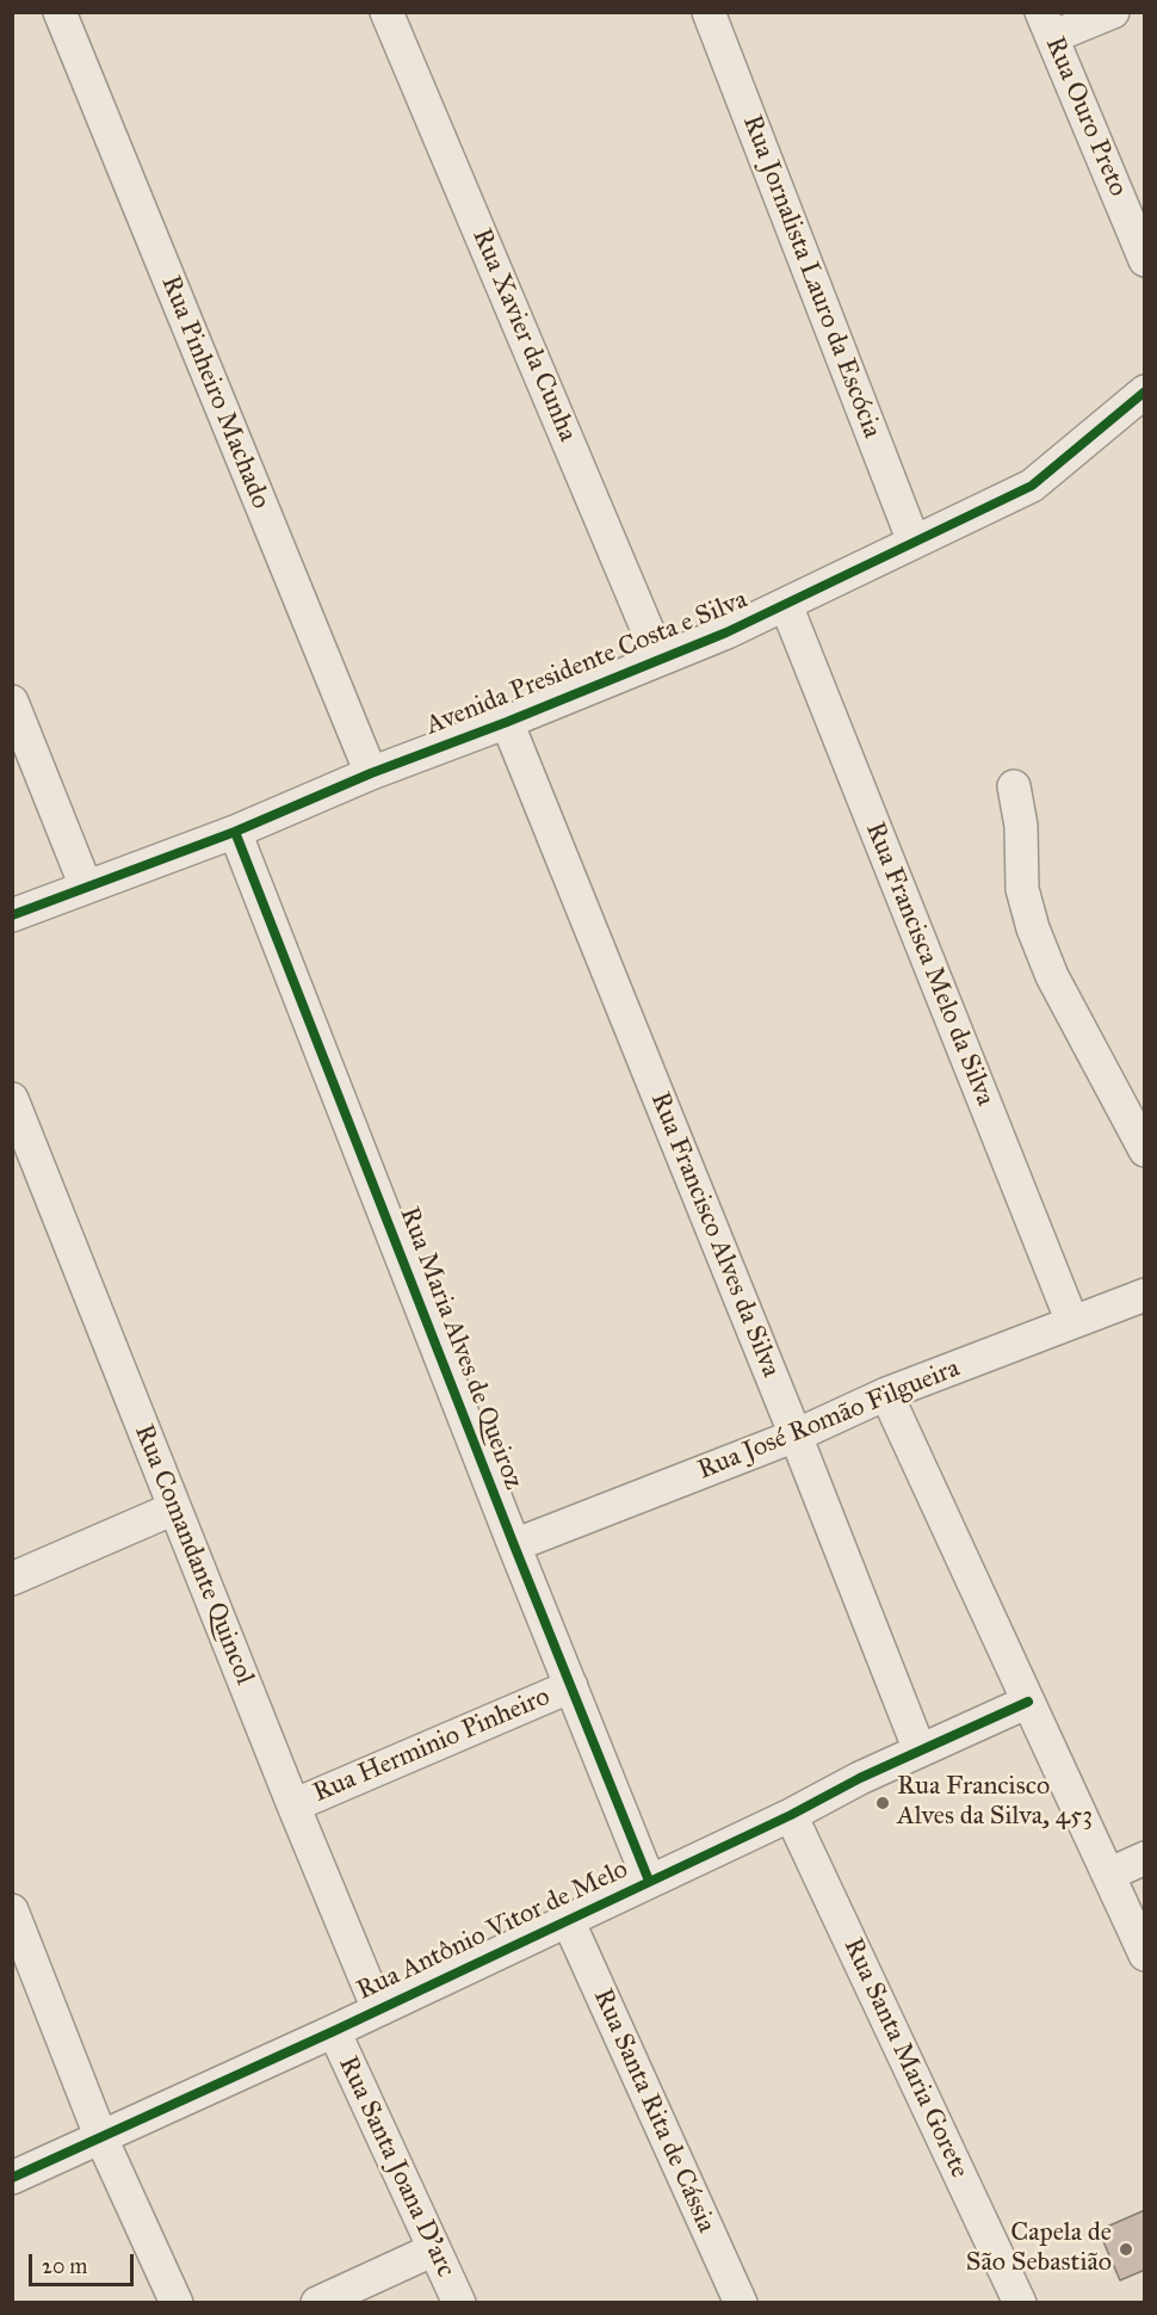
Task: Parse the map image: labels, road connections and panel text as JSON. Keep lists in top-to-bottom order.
{
  "streets": {
    "street": [
      "Rua Ouro Preto",
      "Rua Jornalista Lauro da Escócia",
      "Rua Xavier da Cunha",
      "Rua Pinheiro Machado",
      "Avenida Presidente Costa e Silva",
      "Rua Francisca Melo da Silva",
      "Rua Francisco Alves da Silva",
      "Rua Maria Alves de Queiroz",
      "Rua José Romão Filgueira",
      "Rua Comandante Quincol",
      "Rua Herminio Pinheiro",
      "Rua Antônio Vitor de Melo",
      "Rua Santa Maria Gorete",
      "Rua Santa Rita de Cássia",
      "Rua Santa Joana D'arc"
    ]
  },
  "crossings": [
    ["Rua Jornalista Lauro da Escócia", "Avenida Presidente Costa e Silva"],
    ["Rua Xavier da Cunha", "Avenida Presidente Costa e Silva"],
    ["Rua Pinheiro Machado", "Avenida Presidente Costa e Silva"],
    ["Avenida Presidente Costa e Silva", "Rua Francisca Melo da Silva"],
    ["Avenida Presidente Costa e Silva", "Rua Francisco Alves da Silva"],
    ["Avenida Presidente Costa e Silva", "Rua Maria Alves de Queiroz"],
    ["Rua Francisca Melo da Silva", "Rua José Romão Filgueira"],
    ["Rua Francisco Alves da Silva", "Rua José Romão Filgueira"],
    ["Rua Francisco Alves da Silva", "Rua Antônio Vitor de Melo"],
    ["Rua Maria Alves de Queiroz", "Rua José Romão Filgueira"],
    ["Rua Maria Alves de Queiroz", "Rua Herminio Pinheiro"],
    ["Rua Maria Alves de Queiroz", "Rua Antônio Vitor de Melo"],
    ["Rua Comandante Quincol", "Rua Herminio Pinheiro"],
    ["Rua Comandante Quincol", "Rua Antônio Vitor de Melo"],
    ["Rua Antônio Vitor de Melo", "Rua Santa Maria Gorete"],
    ["Rua Antônio Vitor de Melo", "Rua Santa Rita de Cássia"],
    ["Rua Antônio Vitor de Melo", "Rua Santa Joana D'arc"]
  ],
  "places": ["Rua Francisco Alves da Silva, 453", "Capela de São Sebastião"],
  "scale_bar": "20 m"
}
